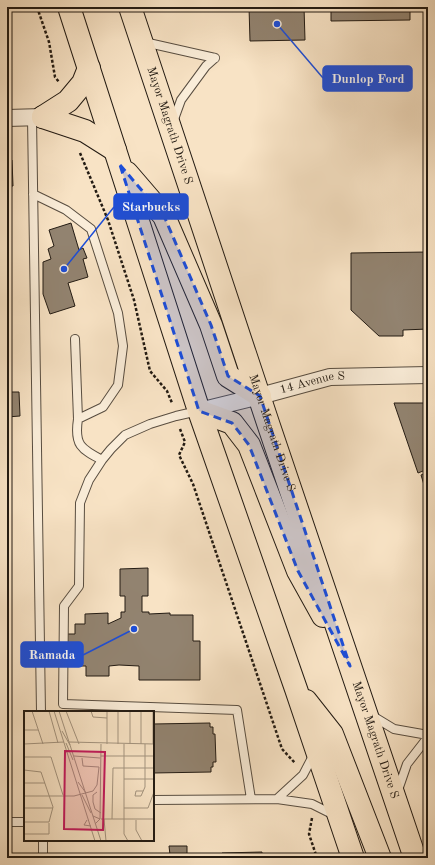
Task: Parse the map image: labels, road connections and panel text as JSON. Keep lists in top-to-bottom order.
{
  "streets": {
    "main road": ["Mayor Magrath Drive S"],
    "street": ["14 Avenue S"]
  },
  "crossings": [
    ["Mayor Magrath Drive S", "14 Avenue S"]
  ],
  "places": ["Dunlop Ford", "Starbucks", "Ramada"]
}
